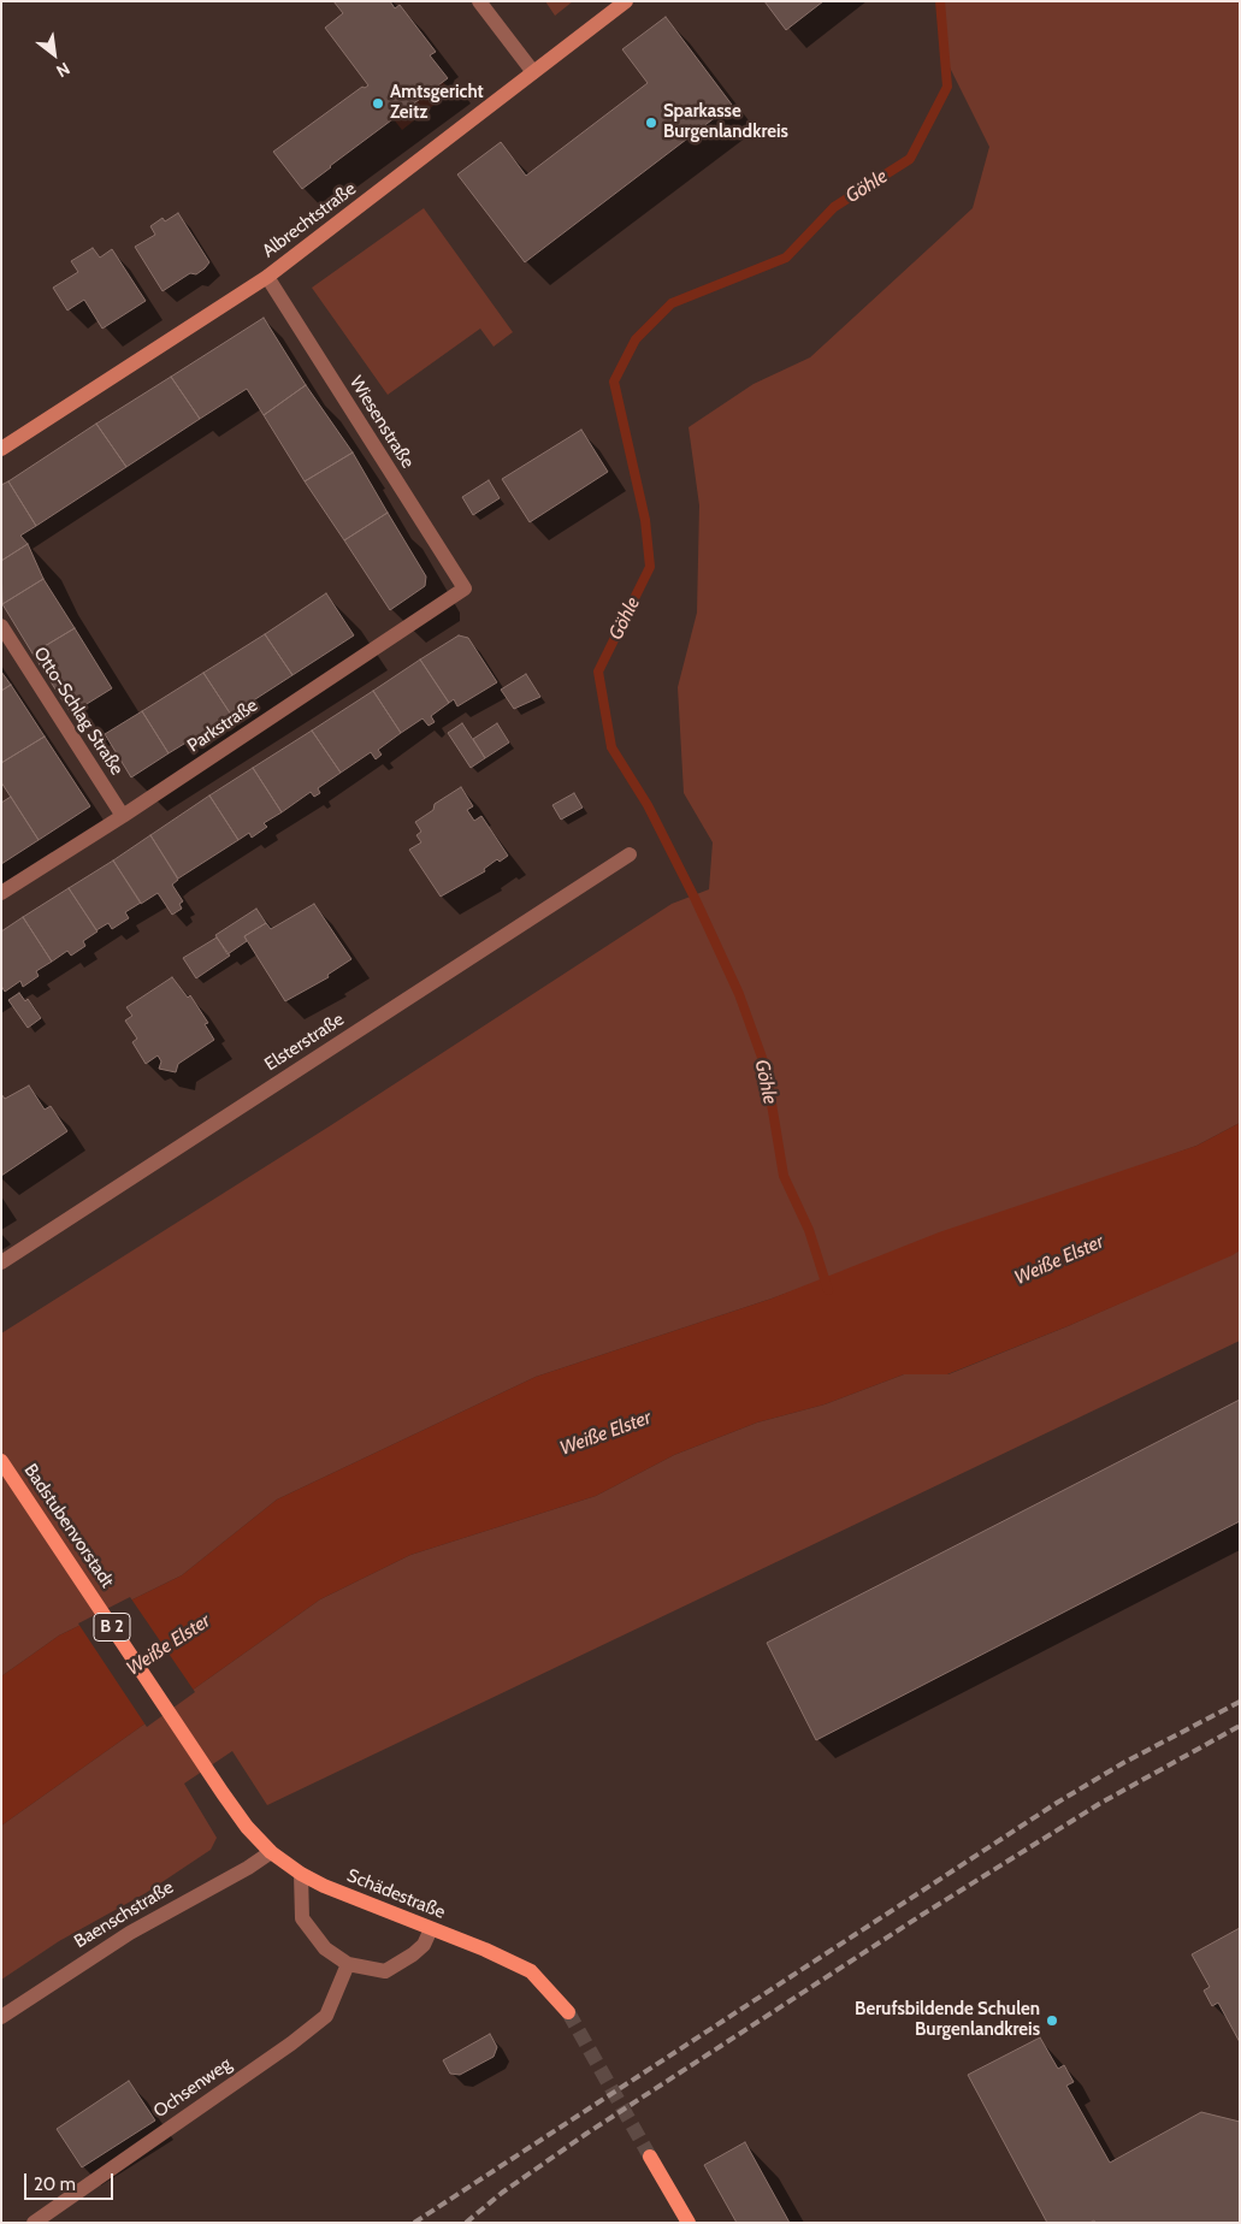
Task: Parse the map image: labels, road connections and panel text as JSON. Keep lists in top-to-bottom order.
{
  "streets": {
    "main road": [
      "Albrechtstraße",
      "Badstubenvorstadt",
      "B 2",
      "Schädestraße"
    ],
    "street": [
      "Wiesenstraße",
      "Otto-Schlag Straße",
      "Parkstraße",
      "Elsterstraße",
      "Baenschstraße",
      "Ochsenweg"
    ]
  },
  "crossings": [
    ["Albrechtstraße", "Wiesenstraße"],
    ["Wiesenstraße", "Parkstraße"],
    ["Otto-Schlag Straße", "Parkstraße"],
    ["Badstubenvorstadt", "Schädestraße"],
    ["Schädestraße", "Baenschstraße"]
  ],
  "water": ["Göhle", "Weiße Elster"],
  "places": ["Amtsgericht Zeitz", "Sparkasse Burgenlandkreis", "Berufsbildende Schulen Burgenlandkreis"],
  "scale_bar": "20 m",
  "north": "bottom right"
}
